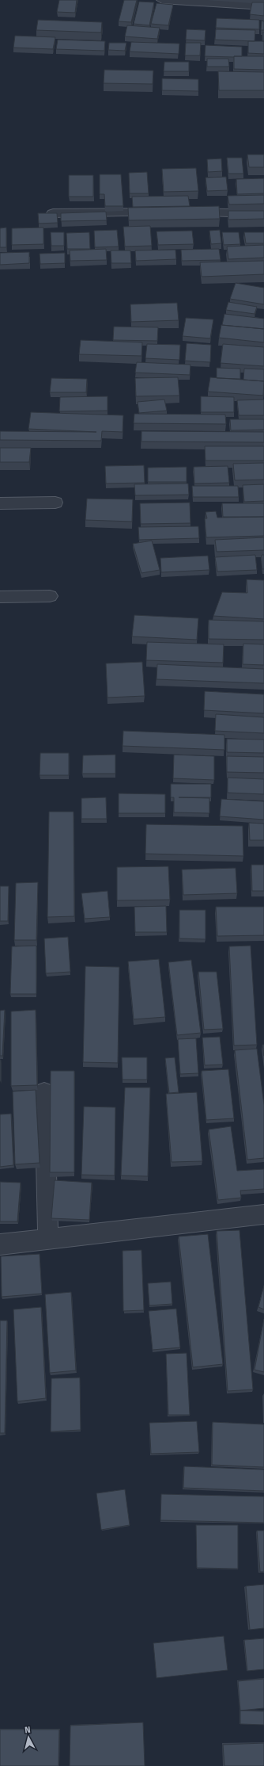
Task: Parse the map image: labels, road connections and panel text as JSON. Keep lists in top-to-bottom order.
{
  "north": "top"
}
